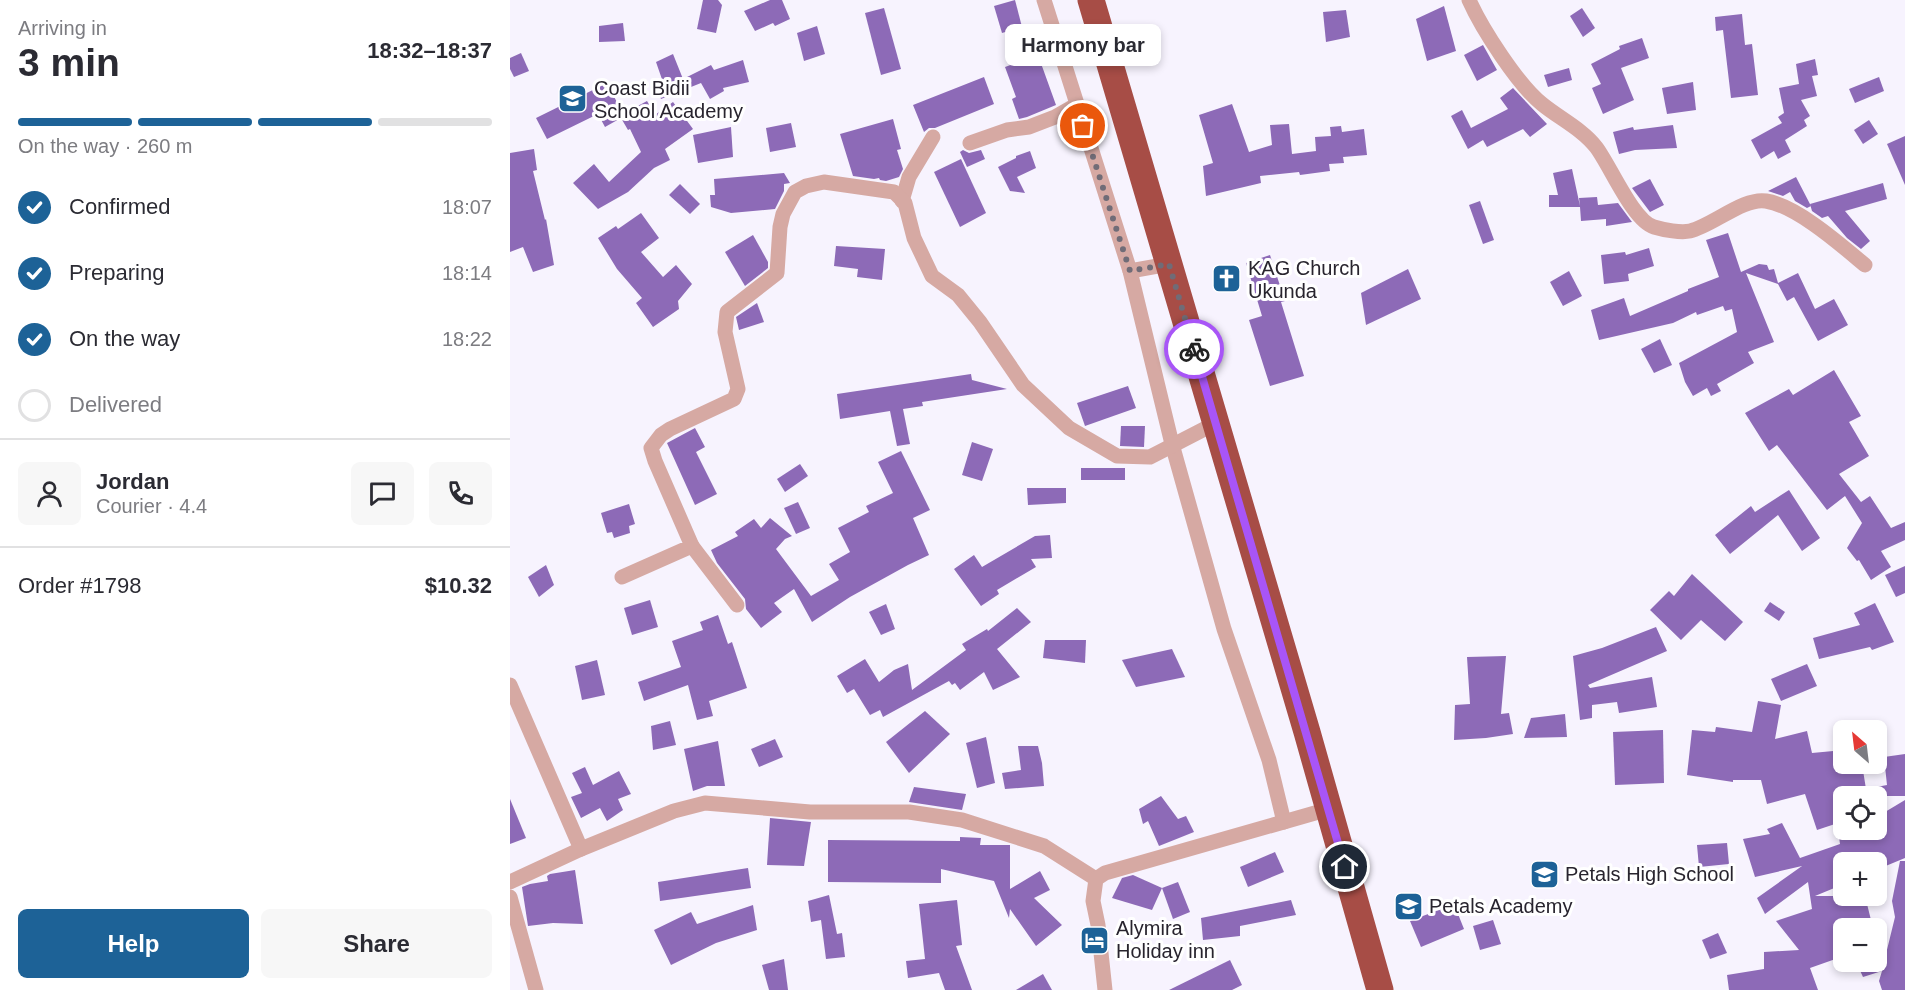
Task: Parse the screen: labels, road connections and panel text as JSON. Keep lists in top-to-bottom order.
{
  "places": {
    "school or university": ["Coast Bidii School Academy", "Petals High School", "Petals Academy"],
    "other": ["Harmony bar"],
    "church": ["KAG Church Ukunda"],
    "hotel": ["Alymira Holiday inn"]
  },
  "north": "top left",
  "page": {
    "heading": ["3 min", "Arriving in", "18:32–18:37"],
    "panel": [
      "Jordan",
      "Courier · 4.4",
      "Order #1798",
      "$10.32"
    ],
    "bubble": "Harmony bar",
    "bar": "On the way · 260 m",
    "list": [
      ["Confirmed", "18:07"],
      ["Preparing", "18:14"],
      ["On the way", "18:22"],
      "Delivered"
    ],
    "map_buttons": ["+", "−"],
    "buttons": ["Help", "Share"]
  }
}
